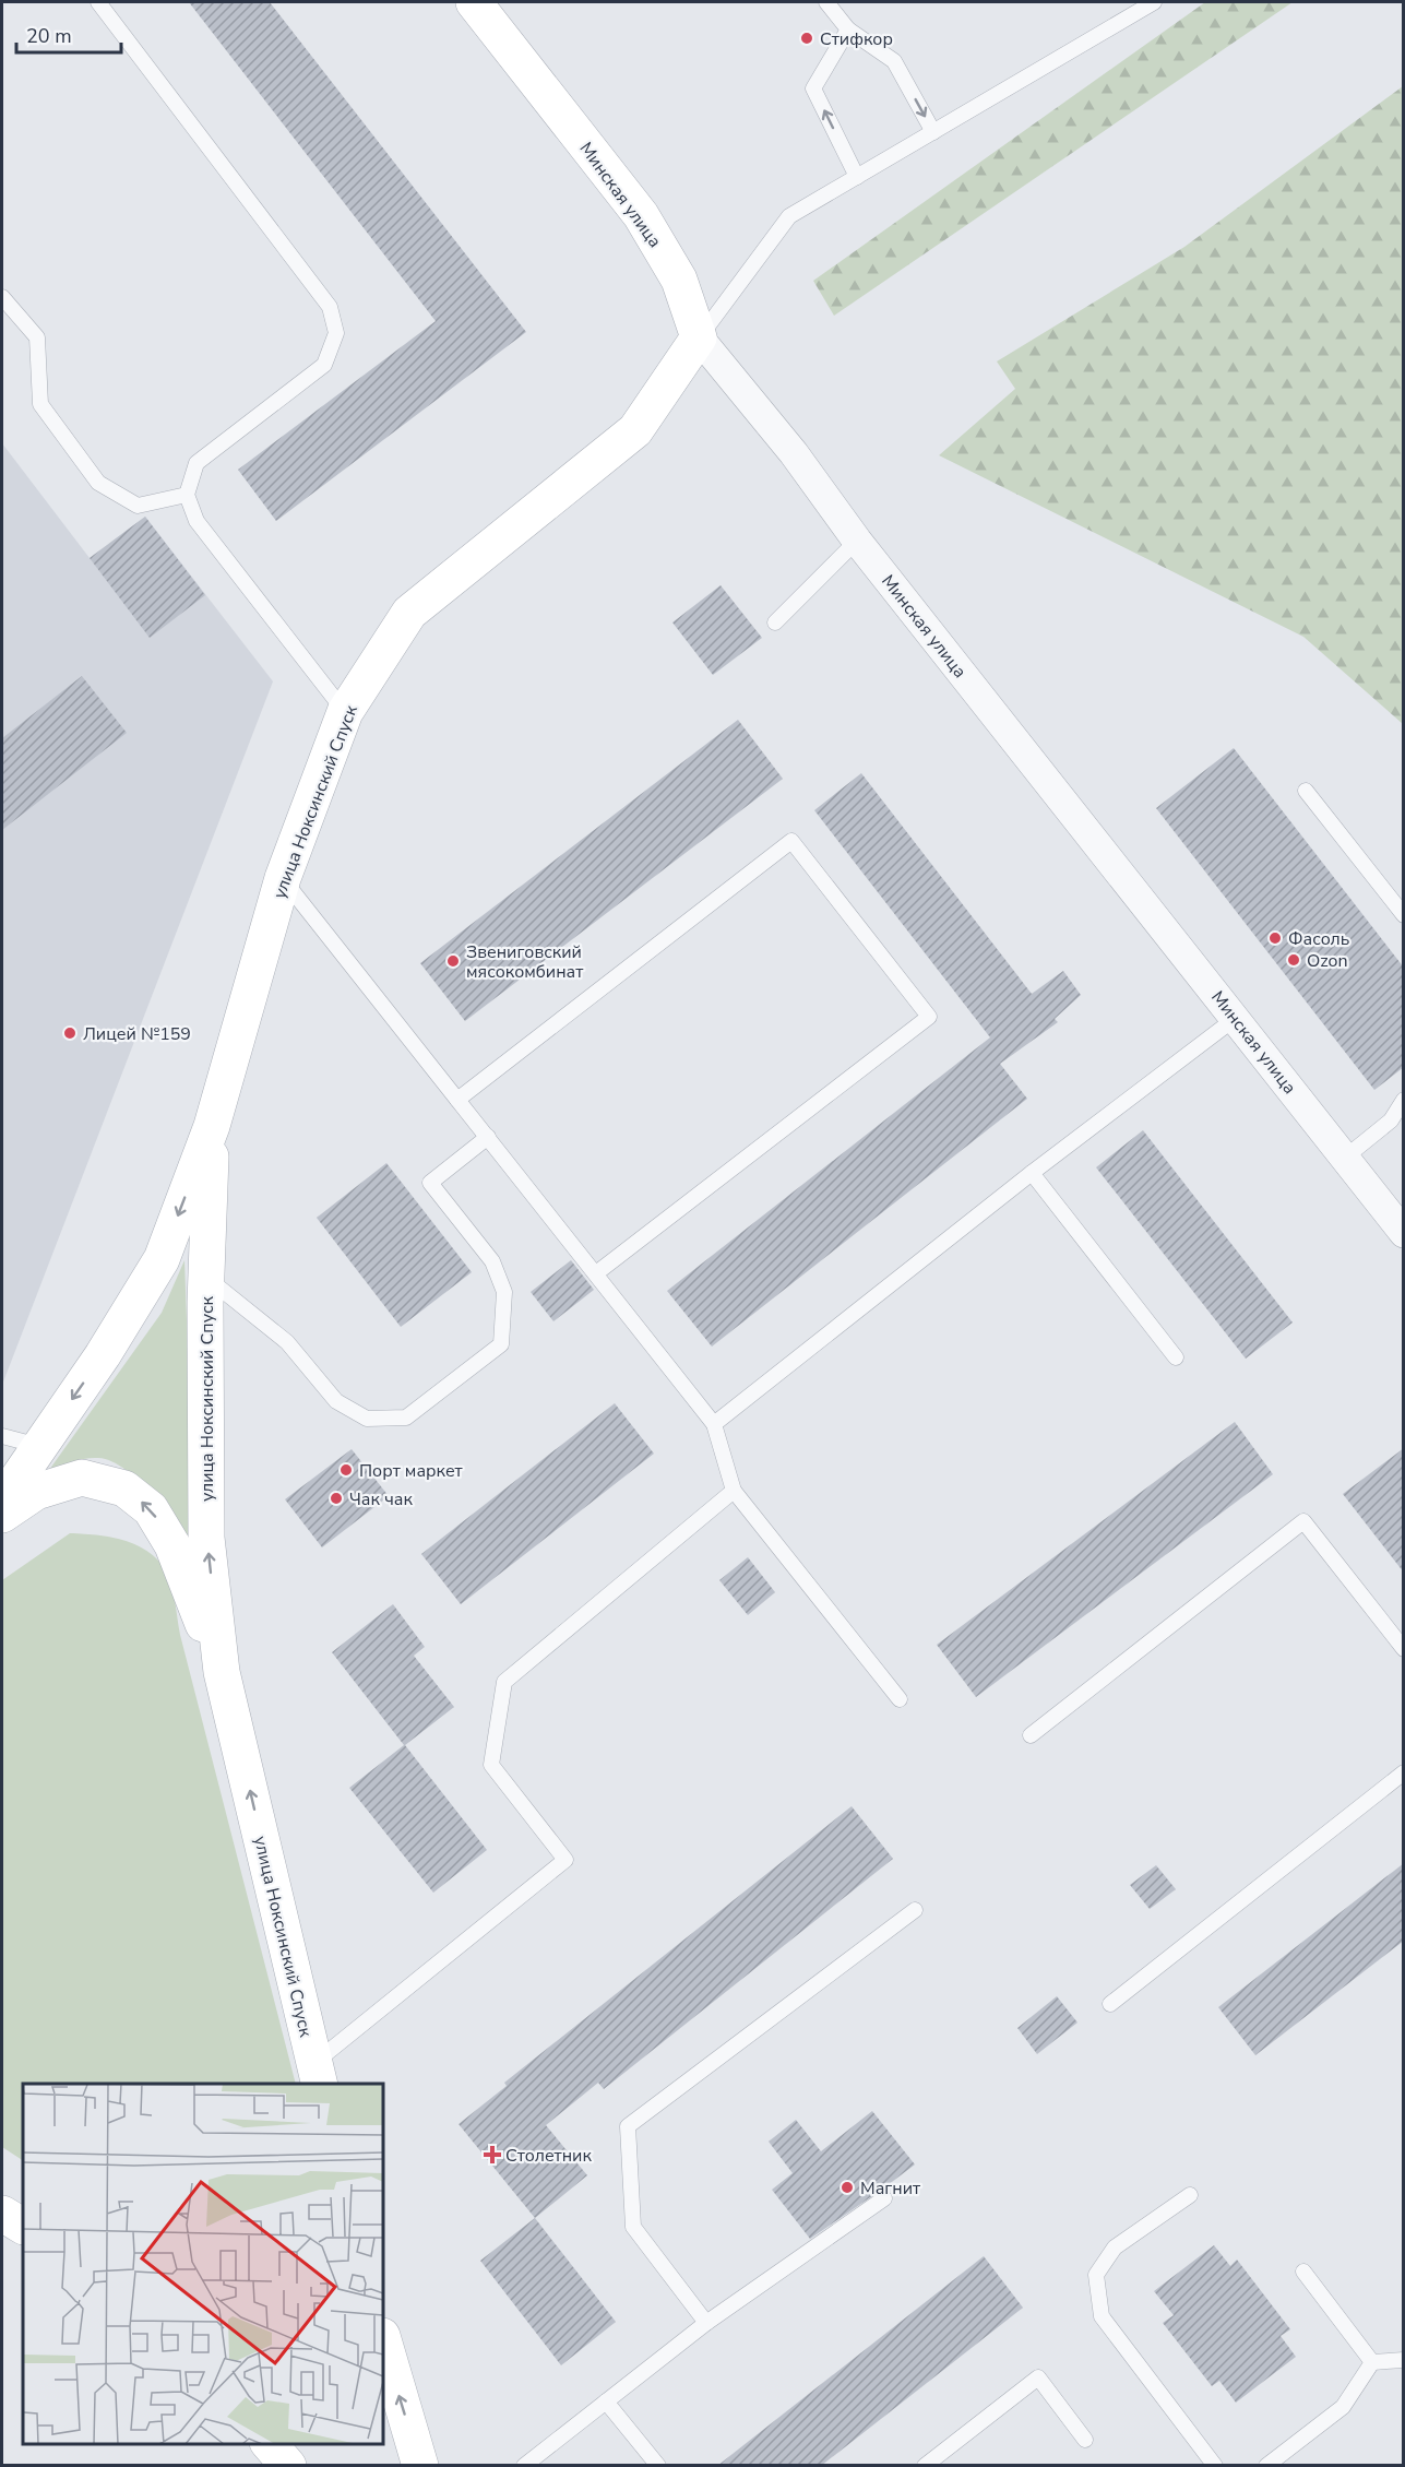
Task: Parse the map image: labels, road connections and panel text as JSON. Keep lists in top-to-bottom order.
{
  "streets": {
    "street": ["Минская улица", "улица Ноксинский Спуск"]
  },
  "crossings": [
    ["Минская улица", "улица Ноксинский Спуск"]
  ],
  "places": {
    "other": [
      "Стифкор",
      "Фасоль",
      "Ozon",
      "Звениговский мясокомбинат",
      "Лицей №159",
      "Порт маркет",
      "Чак чак",
      "Магнит"
    ],
    "health": ["Столетник"]
  },
  "scale_bar": "20 m"
}
